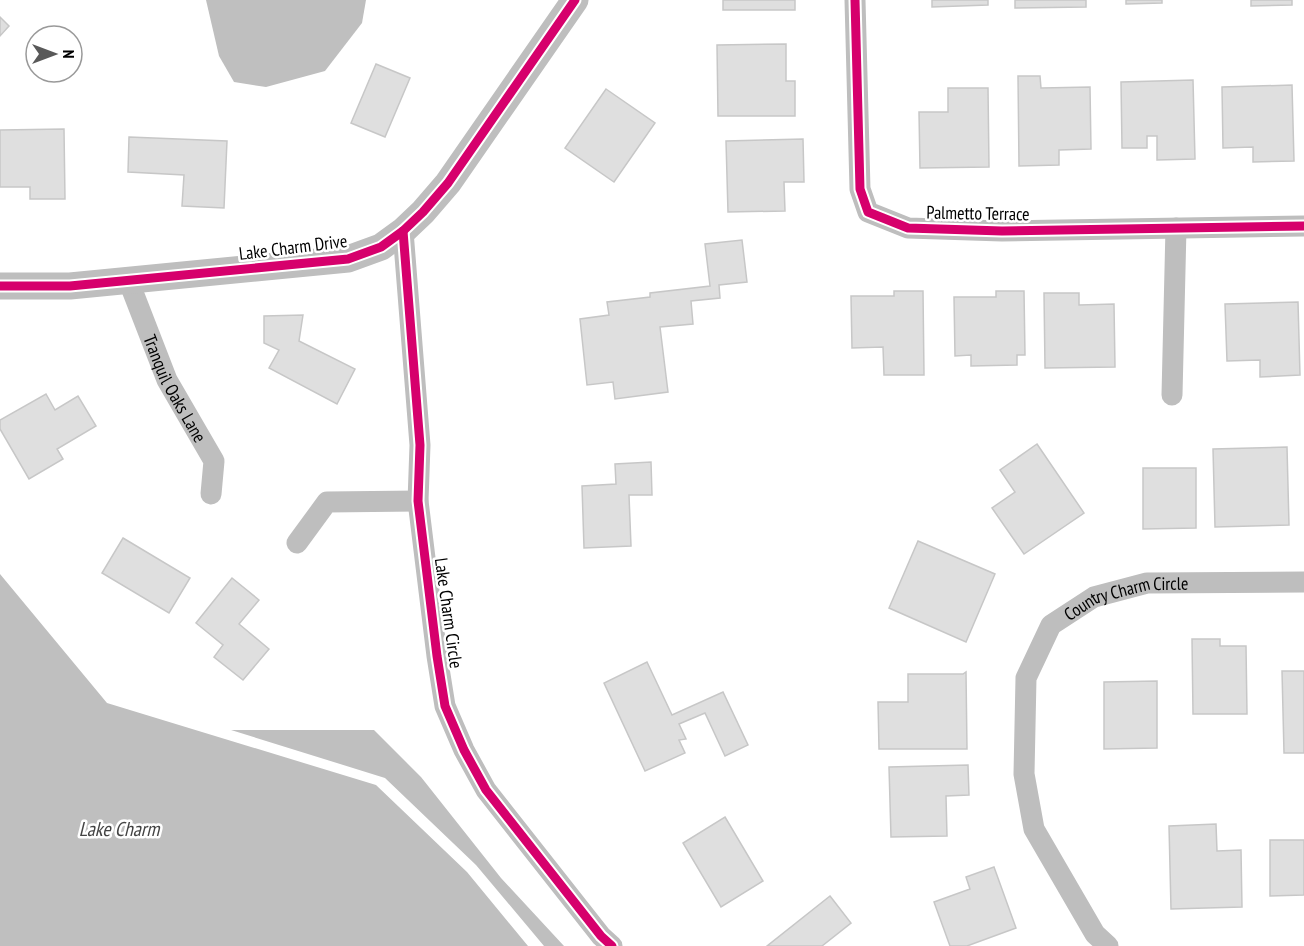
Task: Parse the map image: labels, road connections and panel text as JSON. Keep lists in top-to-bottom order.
{
  "streets": {
    "street": [
      "Palmetto Terrace",
      "Lake Charm Drive",
      "Tranquil Oaks Lane",
      "Country Charm Circle",
      "Lake Charm Circle"
    ]
  },
  "crossings": [
    ["Lake Charm Drive", "Tranquil Oaks Lane"],
    ["Lake Charm Drive", "Lake Charm Circle"]
  ],
  "water": ["Lake Charm"],
  "north": "right"
}
